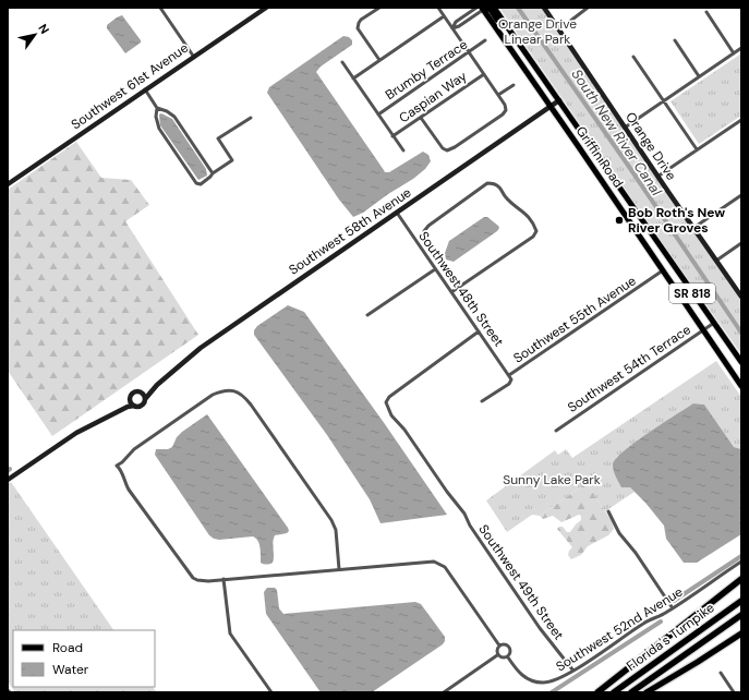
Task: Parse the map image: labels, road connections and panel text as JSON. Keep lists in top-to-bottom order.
{
  "streets": {
    "highway": ["Florida's Turnpike"],
    "main road": ["Griffin Road", "SR 818"],
    "street": [
      "Brumby Terrace",
      "Southwest 61st Avenue",
      "Caspian Way",
      "Orange Drive",
      "Southwest 58th Avenue",
      "Southwest 48th Street",
      "Southwest 55th Avenue",
      "Southwest 54th Terrace",
      "Southwest 49th Street",
      "Southwest 52nd Avenue"
    ]
  },
  "crossings": [
    ["Griffin Road", "Southwest 58th Avenue"],
    ["Griffin Road", "Southwest 55th Avenue"],
    ["Griffin Road", "Southwest 54th Terrace"],
    ["Southwest 58th Avenue", "Southwest 48th Street"],
    ["Southwest 48th Street", "Southwest 55th Avenue"],
    ["Southwest 48th Street", "Southwest 49th Street"],
    ["Southwest 49th Street", "Southwest 52nd Avenue"]
  ],
  "water": ["South New River Canal"],
  "parks": ["Orange Drive Linear Park", "Sunny Lake Park"],
  "places": ["Bob Roth's New River Groves"],
  "legend": ["Road", "Water"],
  "north": "top right"
}
